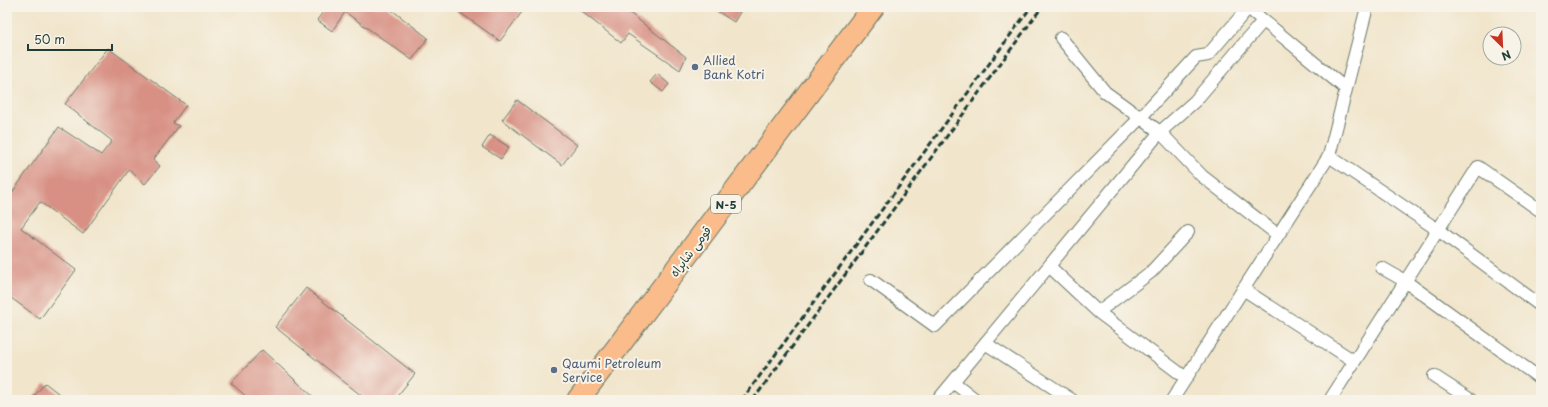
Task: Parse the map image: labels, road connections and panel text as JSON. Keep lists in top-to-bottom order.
{
  "streets": {
    "highway": ["N-5", "قومی شاہراہ"]
  },
  "places": ["Allied Bank Kotri", "Qaumi Petroleum Service"],
  "scale_bar": "50 m",
  "north": "bottom right"
}
